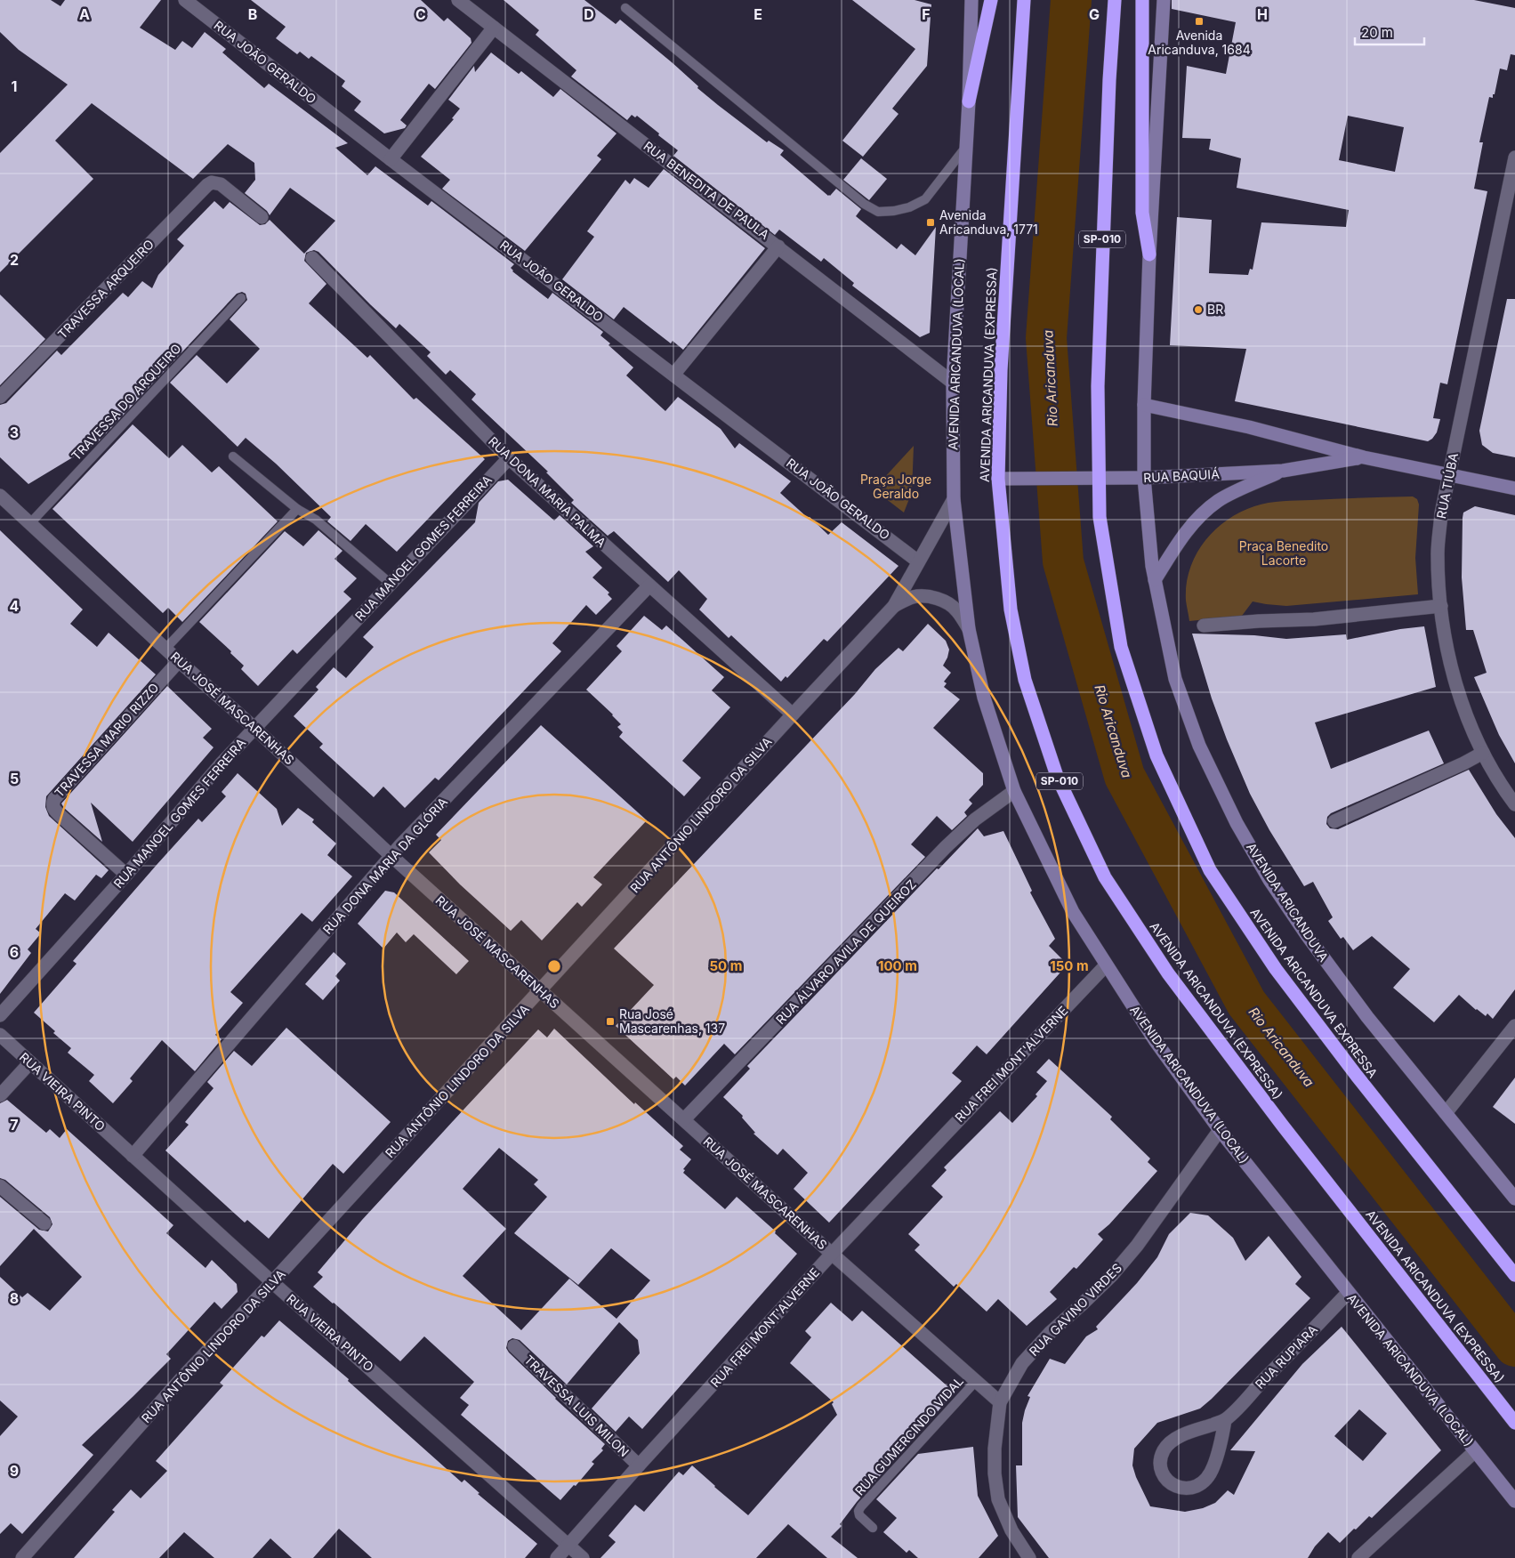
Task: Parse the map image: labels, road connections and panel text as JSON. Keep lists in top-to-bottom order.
{
  "streets": {
    "highway": ["SP-010", "AVENIDA ARICANDUVA (EXPRESSA)", "AVENIDA ARICANDUVA EXPRESSA"],
    "main road": ["AVENIDA ARICANDUVA (LOCAL)", "RUA BAQUIÁ", "AVENIDA ARICANDUVA"],
    "street": [
      "RUA JOÃO GERALDO",
      "RUA BENEDITA DE PAULA",
      "TRAVESSA ARQUEIRO",
      "RUA TIÚBA",
      "RUA DONA MARIA PALMA",
      "RUA MANOEL GOMES FERREIRA",
      "RUA JOSÉ MASCARENHAS",
      "TRAVESSA MARIO RIZZO",
      "RUA ANTÔNIO LINDORO DA SILVA",
      "RUA DONA MARIA DA GLÓRIA",
      "RUA ÁLVARO AVILA DE QUEIROZ",
      "RUA FREI MONT'ALVERNE",
      "RUA VIEIRA PINTO",
      "RUA GAVINO VIRDES",
      "RUA RUPIARA",
      "TRAVESSA LUIS MILON"
    ],
    "lane": ["TRAVESSA DO ARQUEIRO", "RUA GUMERCINDO VIDAL"]
  },
  "crossings": [
    ["RUA JOÃO GERALDO", "RUA ANTÔNIO LINDORO DA SILVA"],
    ["RUA BENEDITA DE PAULA", "AVENIDA ARICANDUVA (LOCAL)"],
    ["SP-010", "RUA BAQUIÁ"],
    ["SP-010", "AVENIDA ARICANDUVA EXPRESSA"],
    ["AVENIDA ARICANDUVA (LOCAL)", "RUA ANTÔNIO LINDORO DA SILVA"],
    ["AVENIDA ARICANDUVA (LOCAL)", "RUA ÁLVARO AVILA DE QUEIROZ"],
    ["AVENIDA ARICANDUVA (LOCAL)", "RUA FREI MONT'ALVERNE"],
    ["AVENIDA ARICANDUVA (LOCAL)", "RUA GAVINO VIRDES"],
    ["AVENIDA ARICANDUVA (LOCAL)", "RUA RUPIARA"],
    ["AVENIDA ARICANDUVA (EXPRESSA)", "RUA BAQUIÁ"],
    ["TRAVESSA DO ARQUEIRO", "RUA JOSÉ MASCARENHAS"],
    ["RUA BAQUIÁ", "RUA TIÚBA"],
    ["RUA BAQUIÁ", "AVENIDA ARICANDUVA"],
    ["RUA BAQUIÁ", "AVENIDA ARICANDUVA EXPRESSA"],
    ["RUA DONA MARIA PALMA", "RUA MANOEL GOMES FERREIRA"],
    ["RUA DONA MARIA PALMA", "RUA ANTÔNIO LINDORO DA SILVA"],
    ["RUA DONA MARIA PALMA", "RUA DONA MARIA DA GLÓRIA"],
    ["RUA MANOEL GOMES FERREIRA", "RUA JOSÉ MASCARENHAS"],
    ["RUA MANOEL GOMES FERREIRA", "TRAVESSA MARIO RIZZO"],
    ["RUA JOSÉ MASCARENHAS", "TRAVESSA MARIO RIZZO"],
    ["RUA JOSÉ MASCARENHAS", "RUA ANTÔNIO LINDORO DA SILVA"],
    ["RUA JOSÉ MASCARENHAS", "RUA DONA MARIA DA GLÓRIA"],
    ["RUA JOSÉ MASCARENHAS", "RUA ÁLVARO AVILA DE QUEIROZ"],
    ["RUA JOSÉ MASCARENHAS", "RUA FREI MONT'ALVERNE"],
    ["RUA JOSÉ MASCARENHAS", "RUA GAVINO VIRDES"],
    ["RUA JOSÉ MASCARENHAS", "RUA GUMERCINDO VIDAL"],
    ["RUA ANTÔNIO LINDORO DA SILVA", "RUA VIEIRA PINTO"],
    ["RUA DONA MARIA DA GLÓRIA", "RUA VIEIRA PINTO"],
    ["RUA FREI MONT'ALVERNE", "RUA VIEIRA PINTO"],
    ["RUA FREI MONT'ALVERNE", "TRAVESSA LUIS MILON"]
  ],
  "water": ["Rio Aricanduva"],
  "parks": ["Praça Jorge Geraldo", "Praça Benedito Lacorte"],
  "places": {
    "transit": ["Avenida Aricanduva, 1684", "Avenida Aricanduva, 1771", "Rua José Mascarenhas, 137"],
    "other": ["BR"]
  },
  "scale_bar": "20 m",
  "grid": {
    "columns": [
      "A",
      "B",
      "C",
      "D",
      "E",
      "F",
      "G",
      "H"
    ],
    "rows": [
      "1",
      "2",
      "3",
      "4",
      "5",
      "6",
      "7",
      "8",
      "9"
    ]
  },
  "rings": ["50 m", "100 m", "150 m"]
}
